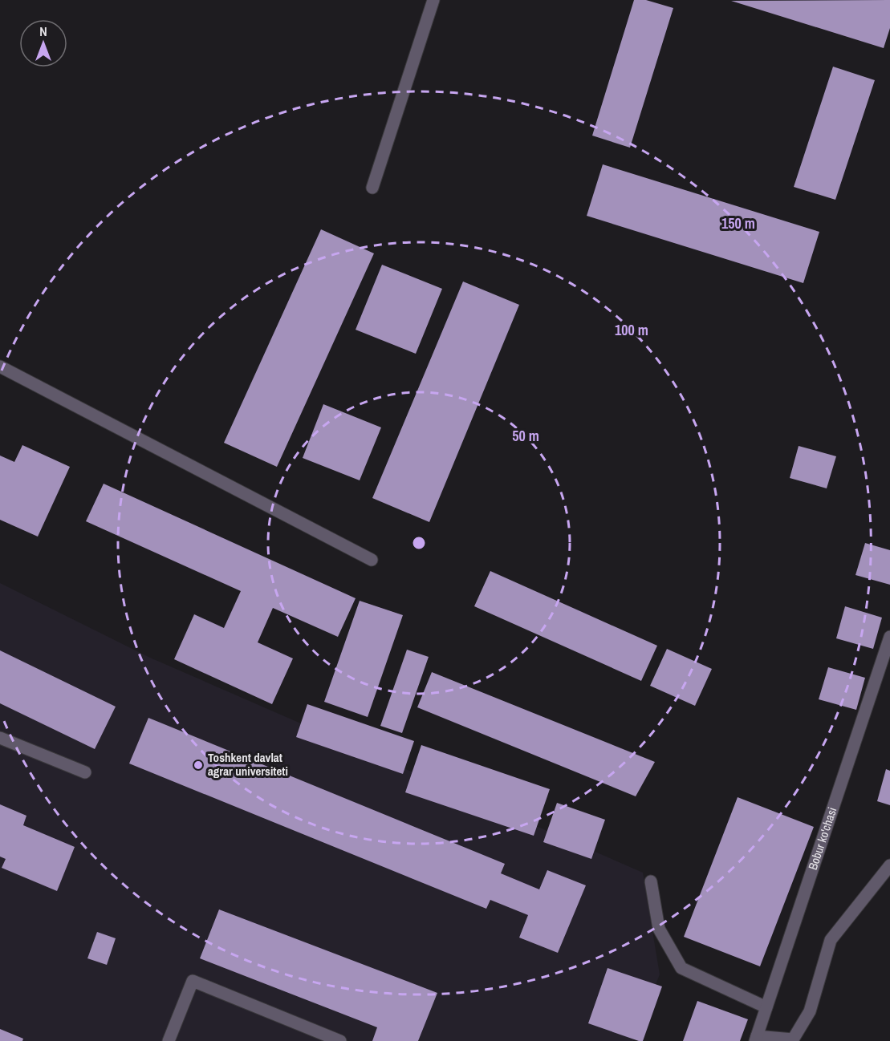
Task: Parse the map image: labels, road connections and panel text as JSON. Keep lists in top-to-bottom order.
{
  "streets": {
    "street": ["Bobur ko'chasi"]
  },
  "places": ["Toshkent davlat agrar universiteti"],
  "north": "top",
  "rings": ["150 m", "100 m", "50 m"]
}
